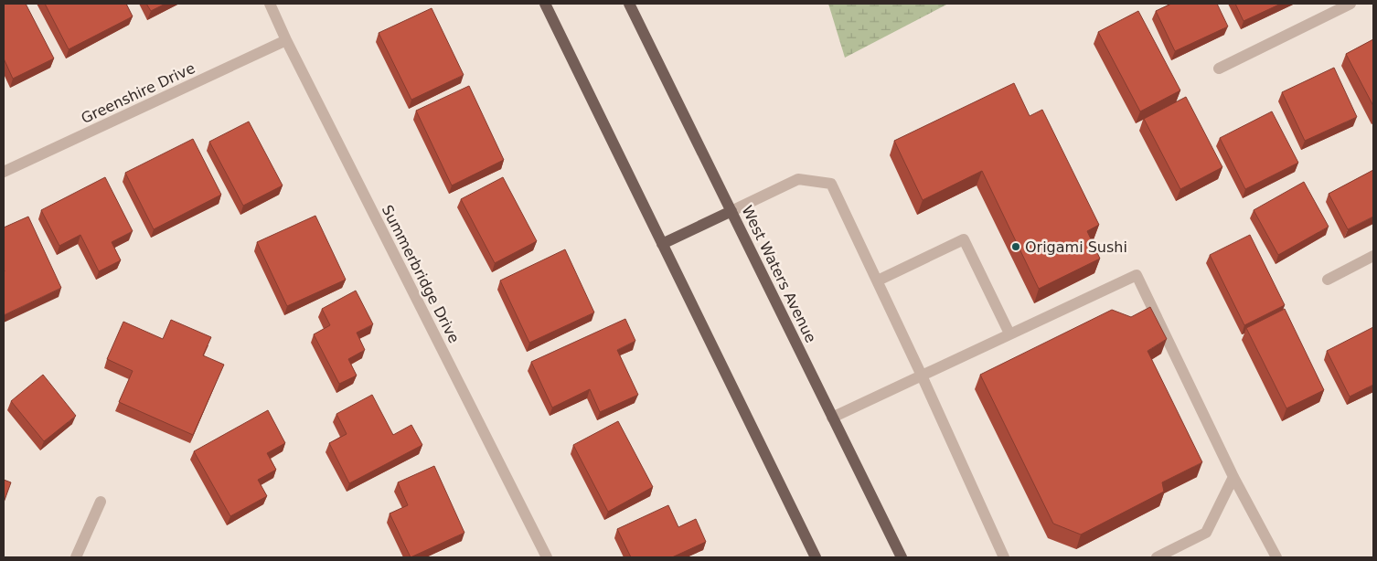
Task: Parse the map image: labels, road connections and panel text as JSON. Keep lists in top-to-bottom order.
{
  "streets": {
    "main road": ["West Waters Avenue"],
    "street": ["Greenshire Drive", "Summerbridge Drive"]
  },
  "crossings": [
    ["Greenshire Drive", "Summerbridge Drive"]
  ],
  "places": ["Origami Sushi"]
}
